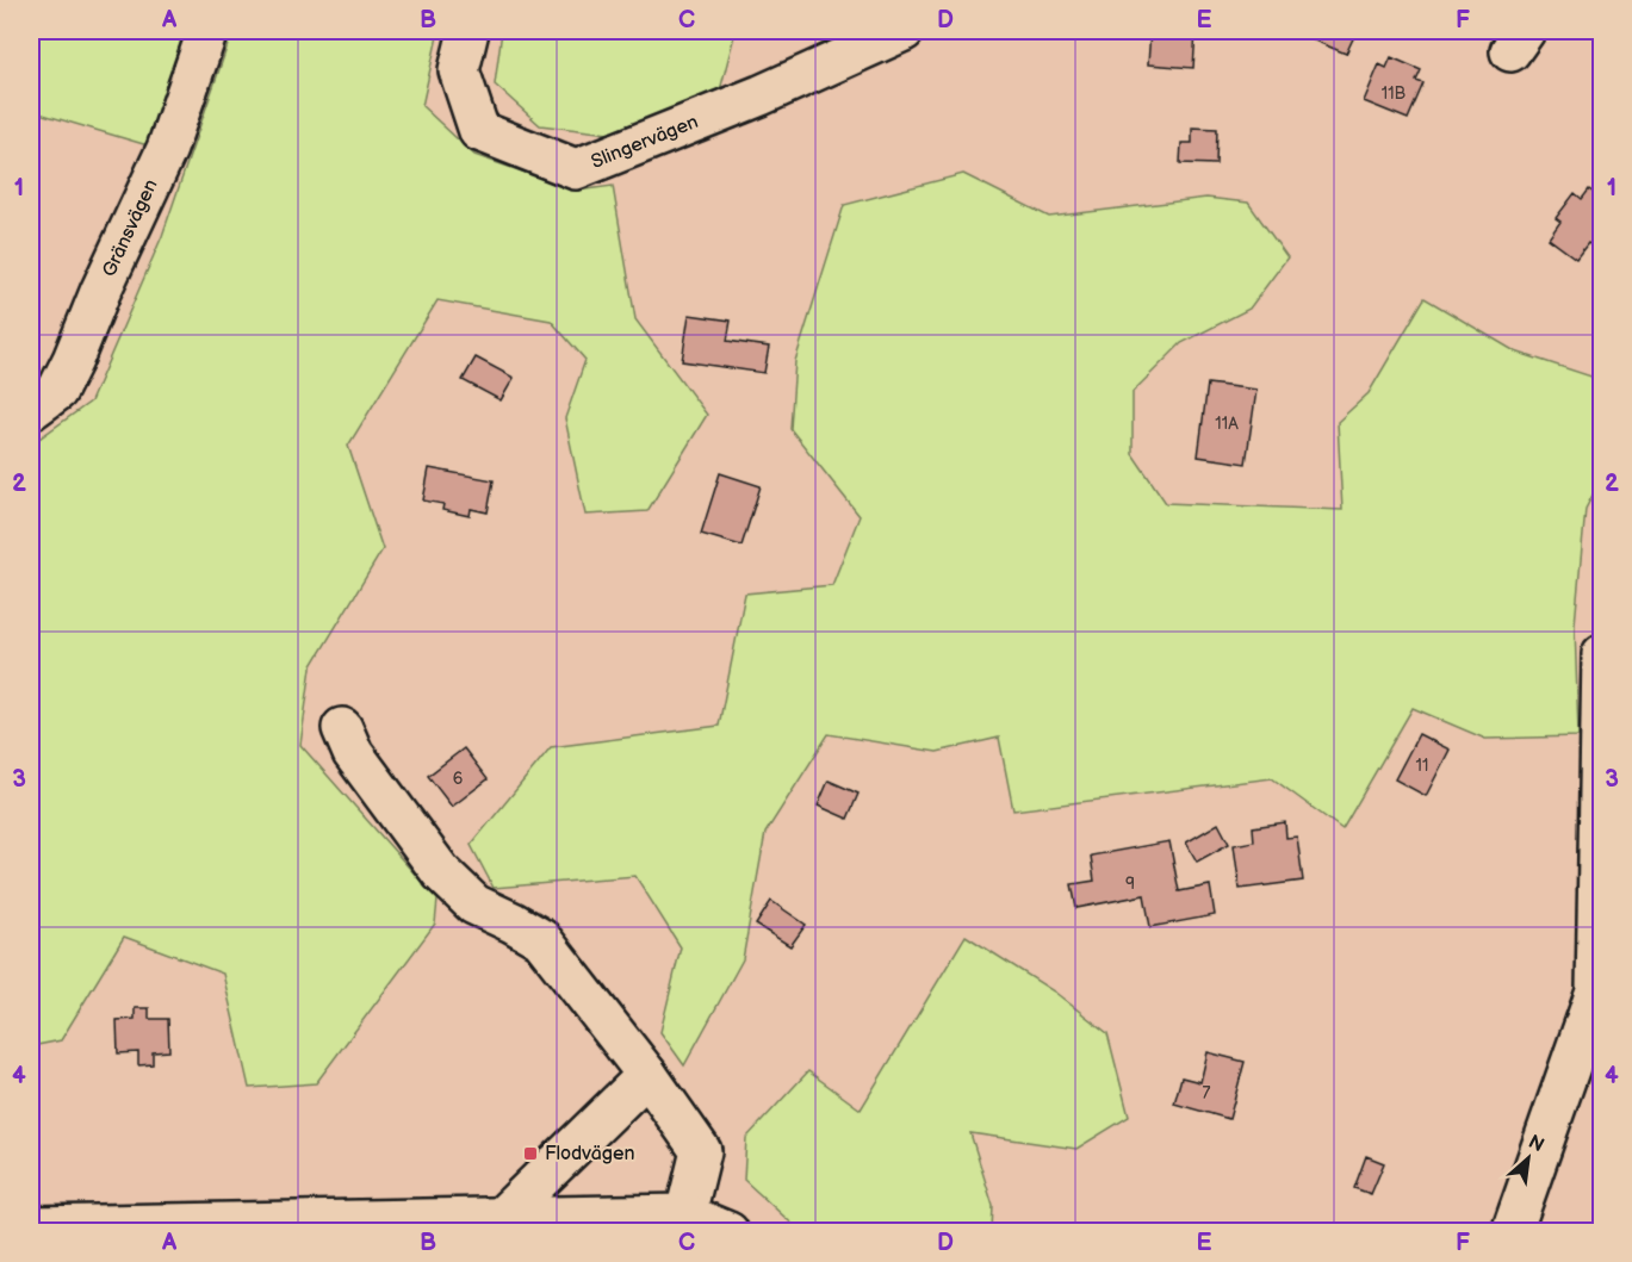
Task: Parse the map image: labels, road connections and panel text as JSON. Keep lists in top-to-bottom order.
{
  "streets": {
    "street": ["Slingervägen", "Gränsvägen"]
  },
  "places": {
    "transit": ["Flodvägen"]
  },
  "house_numbers": [
    "11B",
    "11A",
    "11",
    "6",
    "9",
    "7"
  ],
  "north": "top right",
  "grid": {
    "columns": [
      "A",
      "B",
      "C",
      "D",
      "E",
      "F"
    ],
    "rows": [
      "1",
      "2",
      "3",
      "4"
    ]
  }
}
